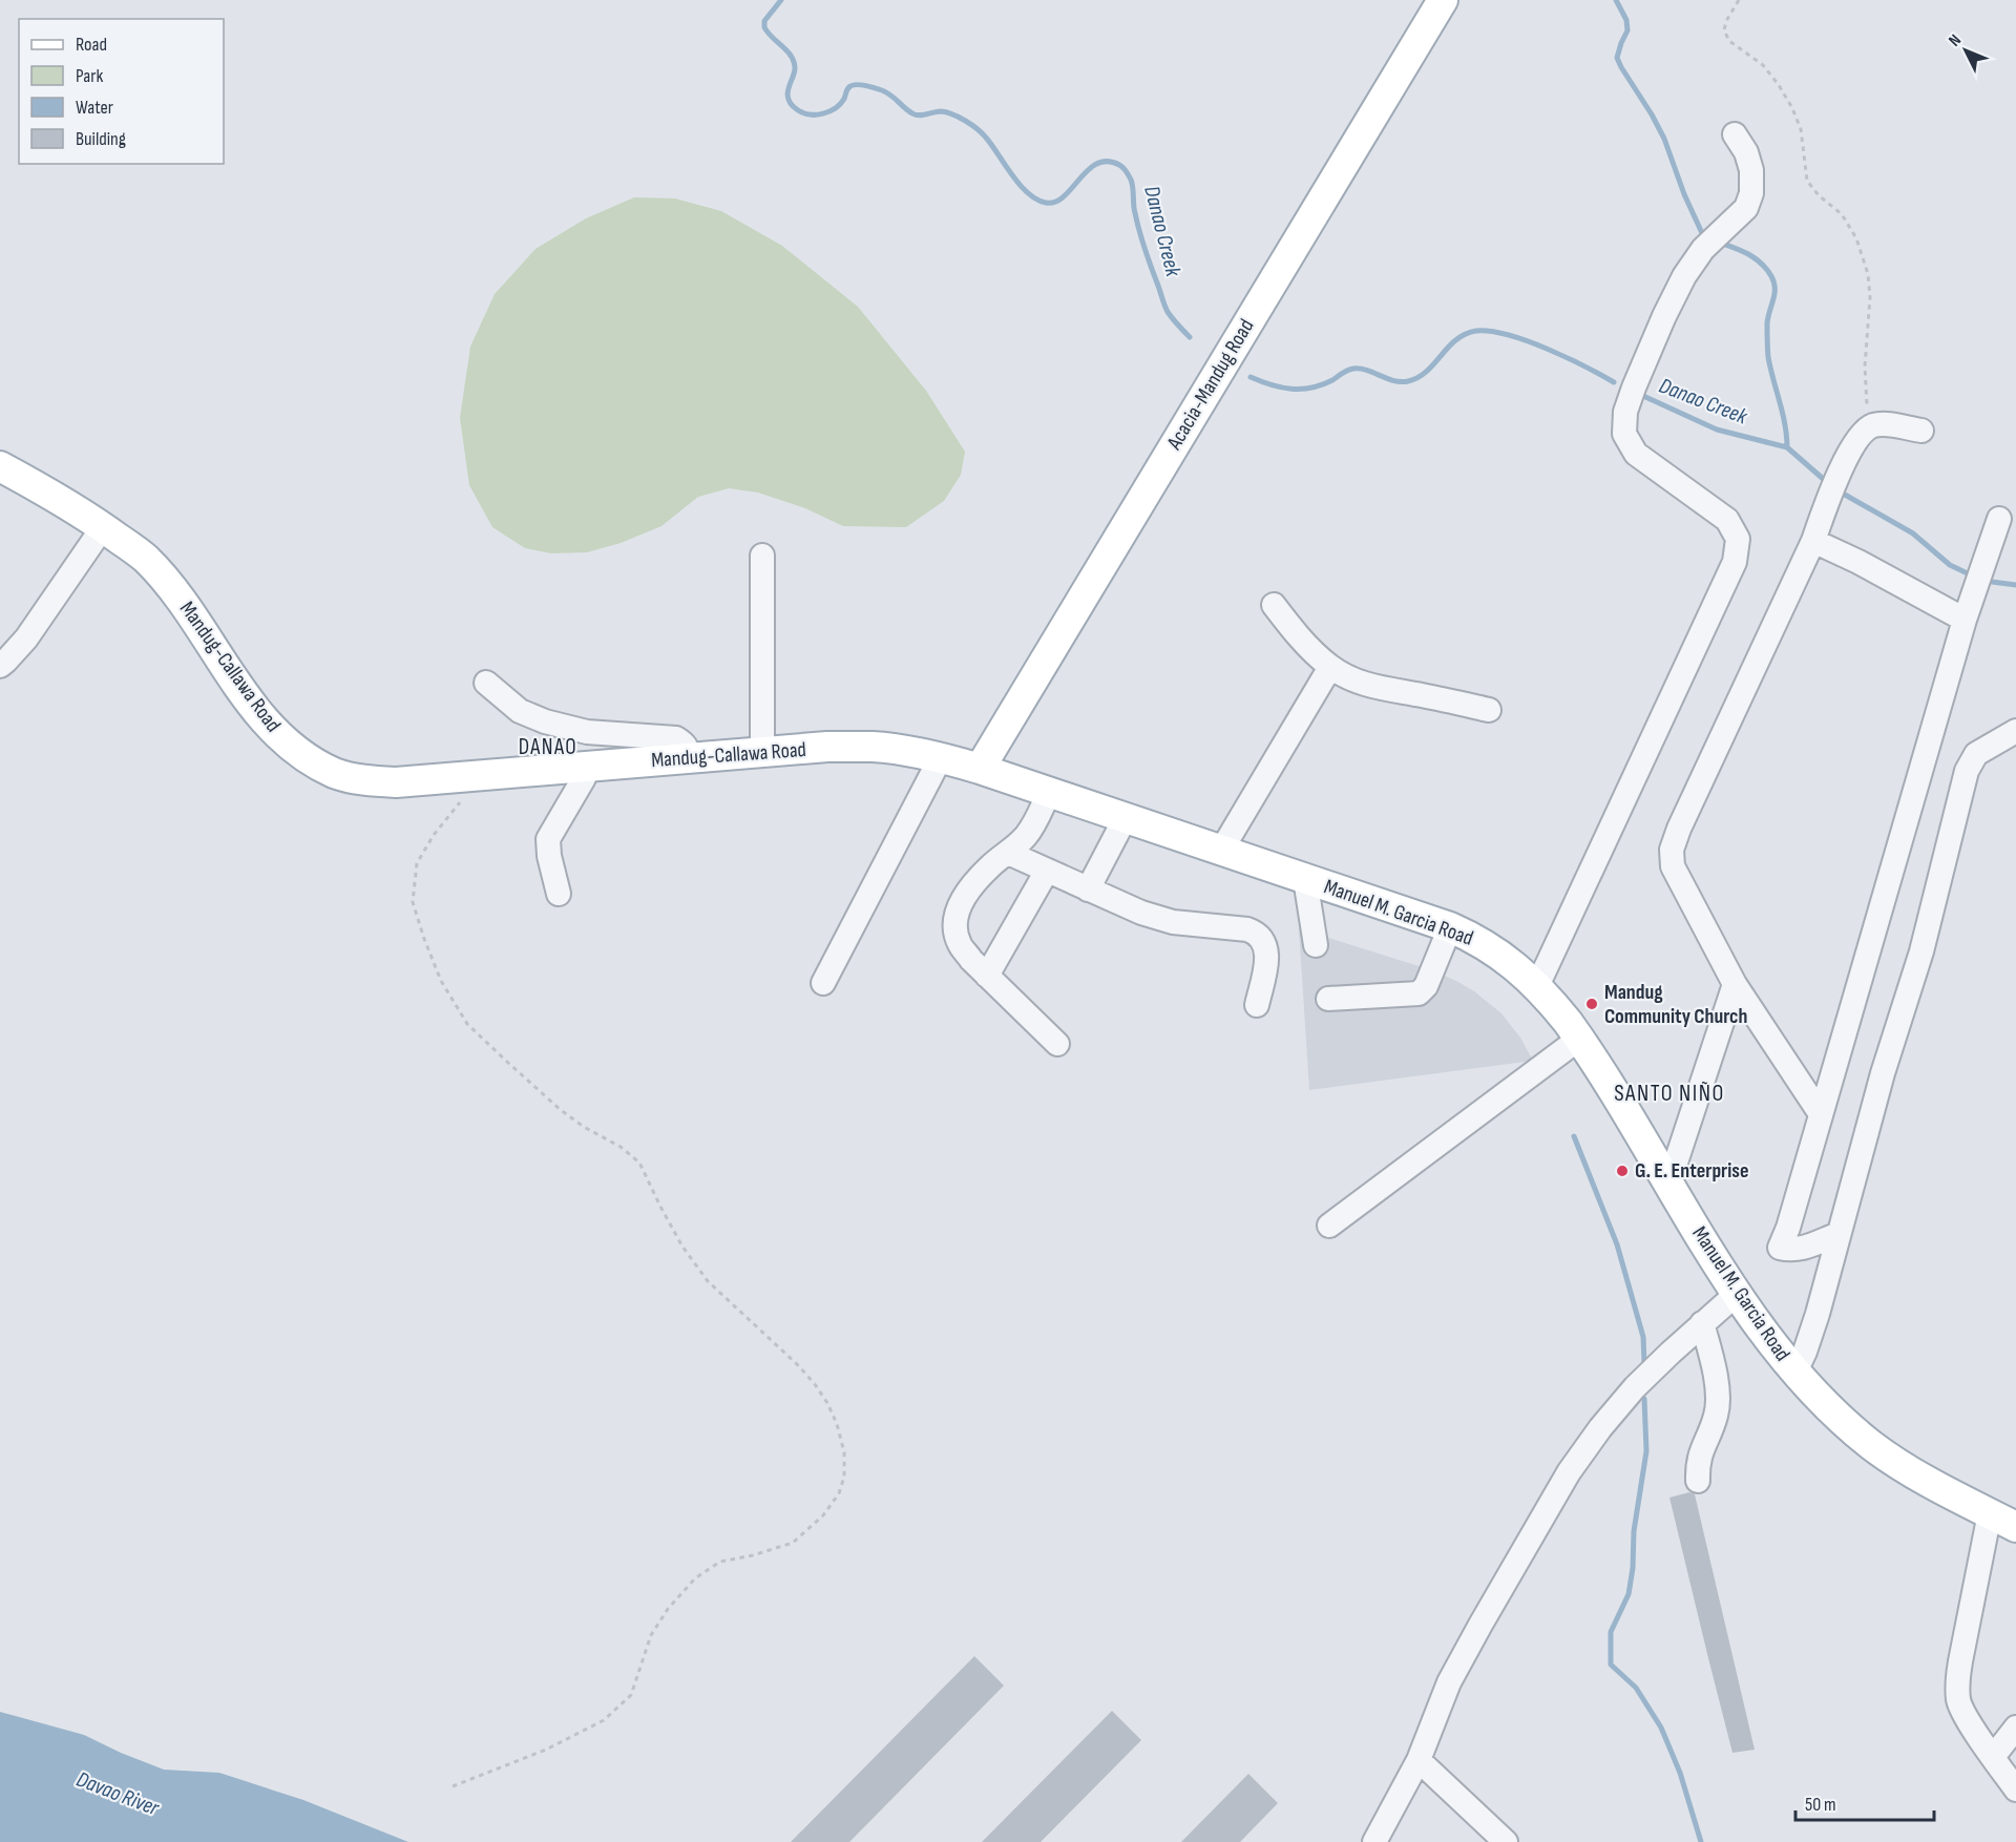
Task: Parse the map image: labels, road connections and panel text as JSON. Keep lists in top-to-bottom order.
{
  "streets": {
    "main road": ["Acacia-Mandug Road", "Mandug-Callawa Road", "Manuel M. Garcia Road"]
  },
  "crossings": [
    ["Acacia-Mandug Road", "Mandug-Callawa Road"],
    ["Acacia-Mandug Road", "Manuel M. Garcia Road"],
    ["Mandug-Callawa Road", "Manuel M. Garcia Road"]
  ],
  "districts": ["DANAO", "SANTO NIÑO"],
  "water": ["Danao Creek", "Davao River"],
  "places": ["Mandug Community Church", "G. E. Enterprise"],
  "legend": [
    "Road",
    "Park",
    "Water",
    "Building"
  ],
  "scale_bar": "50 m",
  "north": "top left"
}
